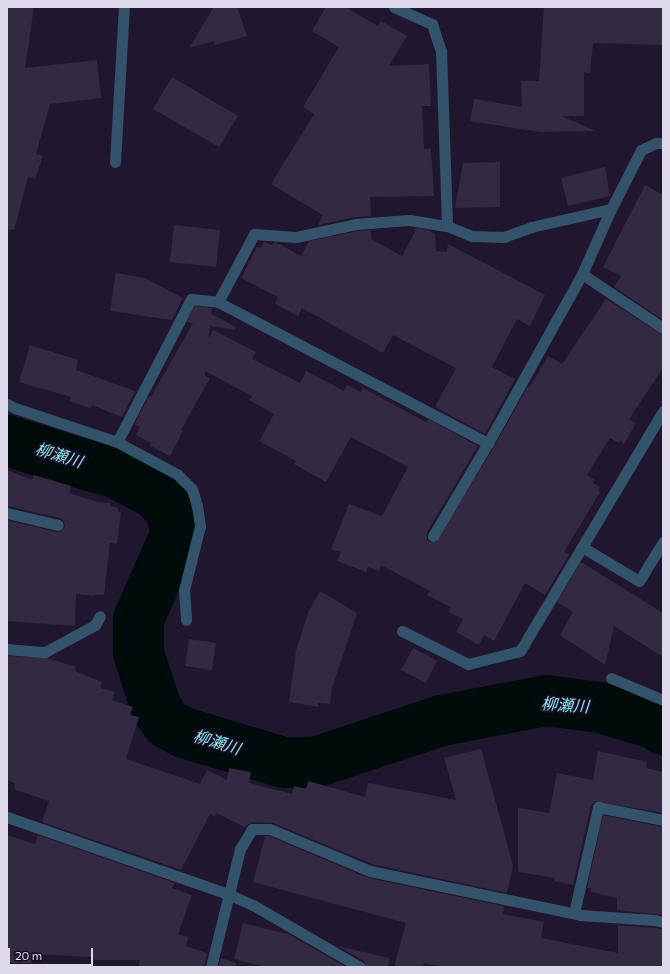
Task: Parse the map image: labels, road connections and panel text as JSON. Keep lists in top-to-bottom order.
{
  "water": ["柳瀬川"],
  "scale_bar": "20 m"
}
